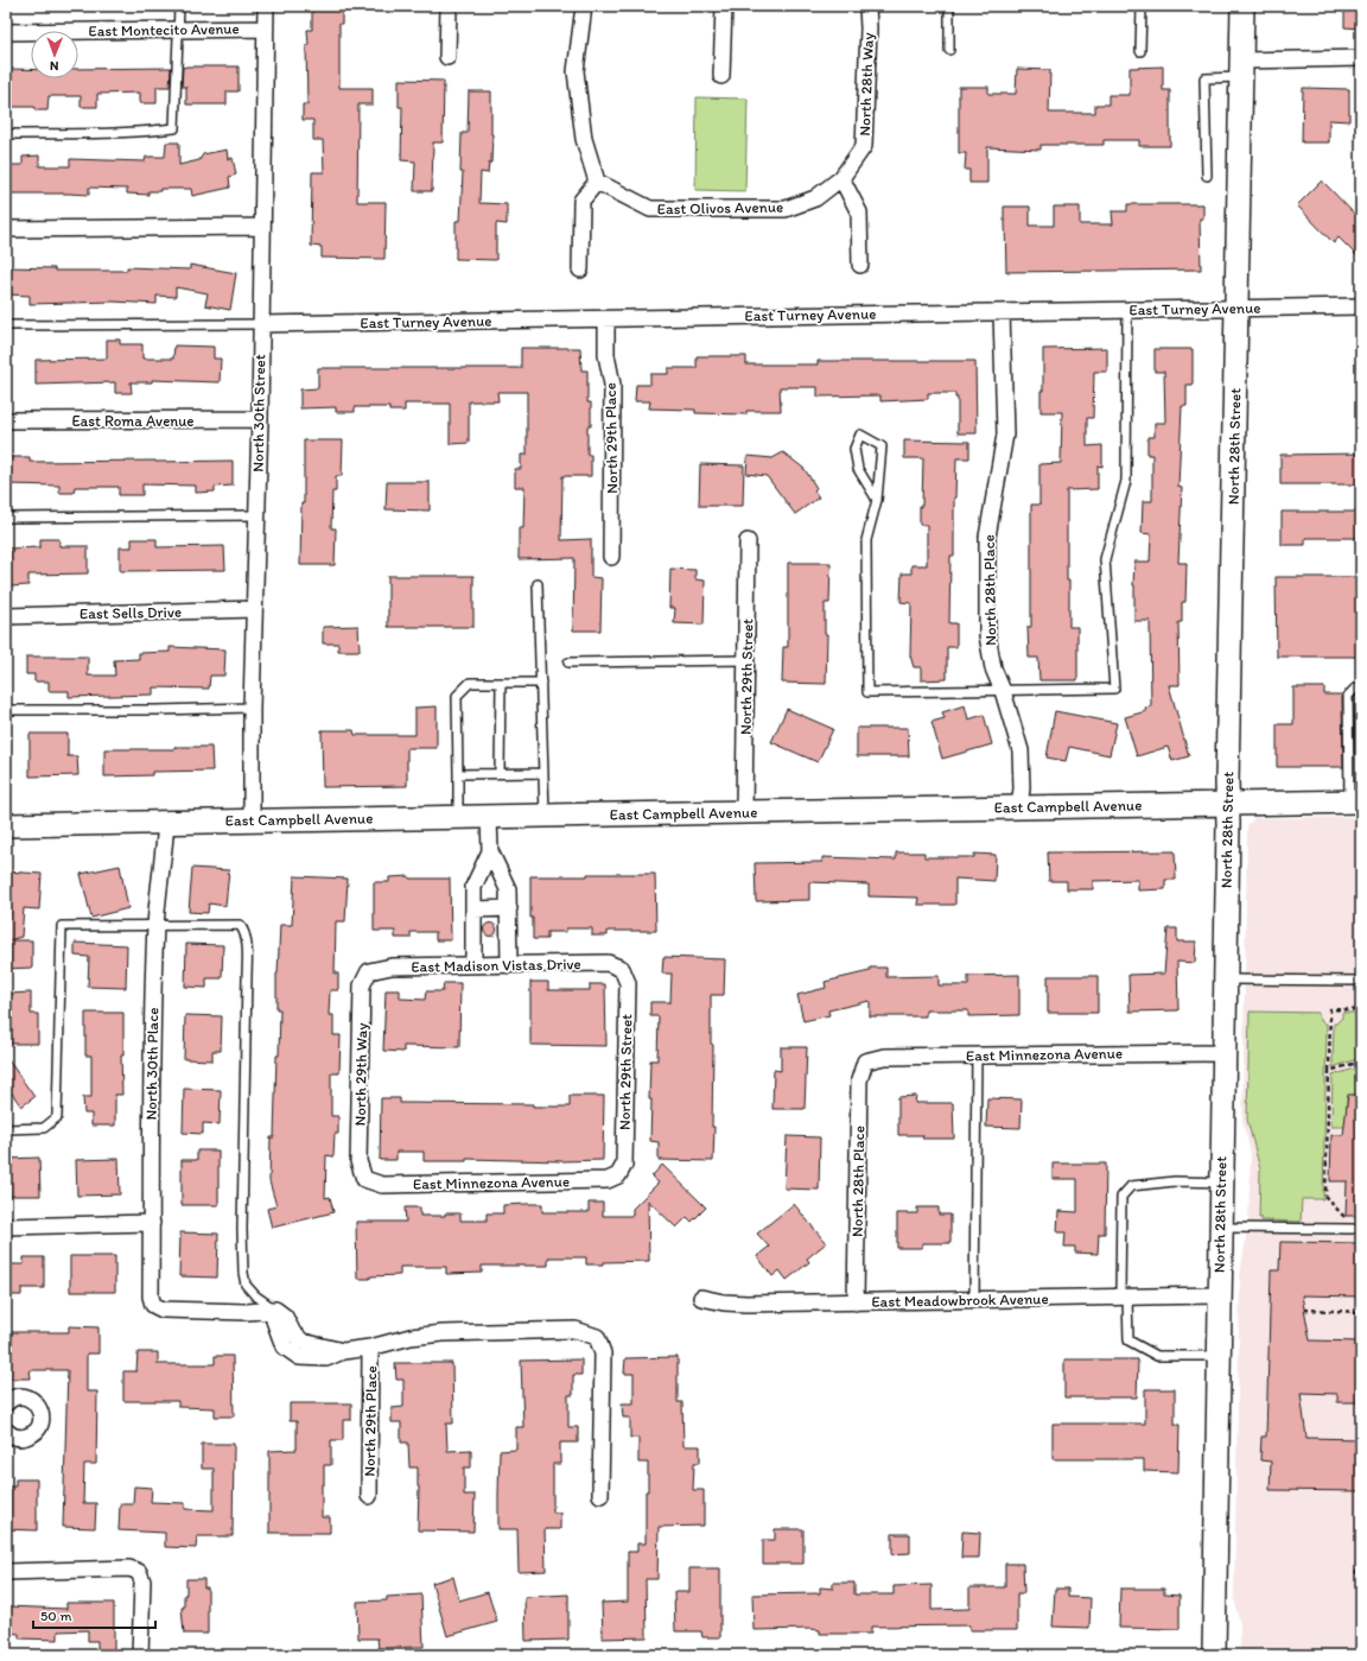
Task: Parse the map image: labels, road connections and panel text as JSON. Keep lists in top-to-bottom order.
{
  "streets": {
    "street": [
      "East Montecito Avenue",
      "North 28th Way",
      "East Olivos Avenue",
      "East Turney Avenue",
      "North 30th Street",
      "East Roma Avenue",
      "North 29th Place",
      "North 28th Street",
      "North 28th Place",
      "East Sells Drive",
      "North 29th Street",
      "East Campbell Avenue",
      "East Madison Vistas Drive",
      "East Minnezona Avenue",
      "North 30th Place",
      "North 29th Way",
      "East Meadowbrook Avenue"
    ]
  },
  "crossings": [
    ["East Montecito Avenue", "North 30th Street"],
    ["North 28th Way", "East Olivos Avenue"],
    ["East Turney Avenue", "North 30th Street"],
    ["East Turney Avenue", "North 29th Place"],
    ["East Turney Avenue", "North 28th Street"],
    ["East Turney Avenue", "North 28th Place"],
    ["North 30th Street", "East Roma Avenue"],
    ["North 30th Street", "East Sells Drive"],
    ["North 30th Street", "East Campbell Avenue"],
    ["North 28th Street", "East Campbell Avenue"],
    ["North 28th Street", "East Minnezona Avenue"],
    ["North 28th Street", "East Meadowbrook Avenue"],
    ["North 28th Place", "East Campbell Avenue"],
    ["North 28th Place", "East Minnezona Avenue"],
    ["North 28th Place", "East Meadowbrook Avenue"],
    ["North 29th Street", "East Campbell Avenue"],
    ["North 29th Street", "East Madison Vistas Drive"],
    ["North 29th Street", "East Minnezona Avenue"],
    ["East Campbell Avenue", "North 30th Place"],
    ["East Madison Vistas Drive", "North 29th Way"],
    ["East Minnezona Avenue", "North 29th Way"]
  ],
  "scale_bar": "50 m",
  "north": "bottom"
}
